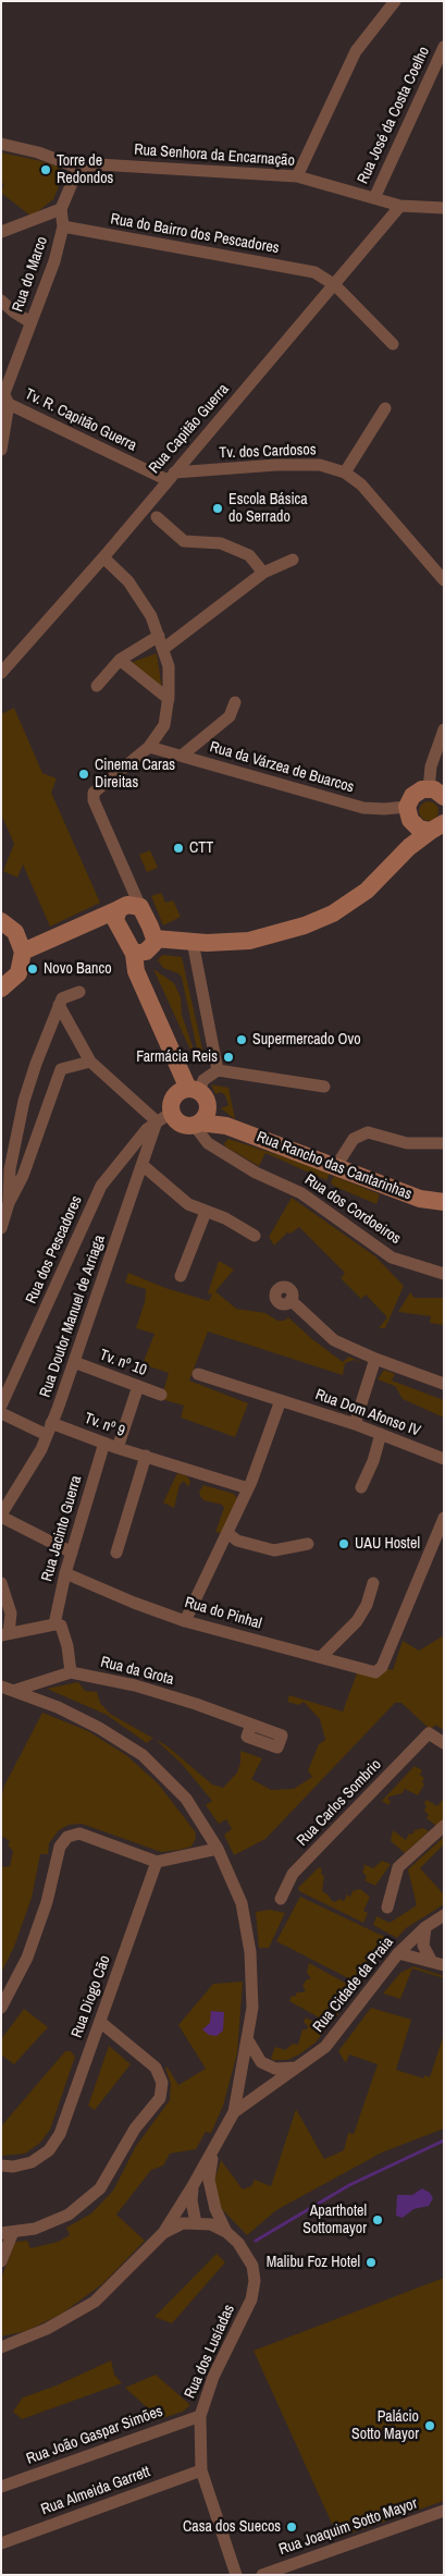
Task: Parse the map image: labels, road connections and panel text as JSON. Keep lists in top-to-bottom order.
{
  "streets": {
    "main road": ["Rua Rancho das Cantarinhas"],
    "street": [
      "Rua José da Costa Coelho",
      "Rua Senhora da Encarnação",
      "Rua do Bairro dos Pescadores",
      "Rua do Marco",
      "Tv. R. Capitão Guerra",
      "Rua Capitão Guerra",
      "Tv. dos Cardosos",
      "Rua da Várzea de Buarcos",
      "Rua dos Cordoeiros",
      "Rua dos Pescadores",
      "Rua Doutor Manuel de Arriaga",
      "Tv. nº 10",
      "Rua Dom Afonso IV",
      "Tv. nº 9",
      "Rua Jacinto Guerra",
      "Rua do Pinhal",
      "Rua da Grota",
      "Rua Carlos Sombrio",
      "Rua Cidade da Praia",
      "Rua Diogo Cão",
      "Rua dos Lusíadas",
      "Rua João Gaspar Simões",
      "Rua Almeida Garrett",
      "Rua Joaquim Sotto Mayor"
    ]
  },
  "crossings": [
    ["Rua José da Costa Coelho", "Rua Senhora da Encarnação"],
    ["Rua Senhora da Encarnação", "Rua Capitão Guerra"],
    ["Rua do Bairro dos Pescadores", "Rua do Marco"],
    ["Rua do Bairro dos Pescadores", "Rua Capitão Guerra"],
    ["Rua do Marco", "Tv. R. Capitão Guerra"],
    ["Tv. R. Capitão Guerra", "Rua Capitão Guerra"],
    ["Tv. R. Capitão Guerra", "Tv. dos Cardosos"],
    ["Rua Capitão Guerra", "Tv. dos Cardosos"],
    ["Rua Rancho das Cantarinhas", "Rua dos Cordoeiros"],
    ["Rua dos Pescadores", "Rua Doutor Manuel de Arriaga"],
    ["Rua Doutor Manuel de Arriaga", "Tv. nº 10"],
    ["Rua Doutor Manuel de Arriaga", "Tv. nº 9"],
    ["Tv. nº 9", "Rua Jacinto Guerra"],
    ["Rua Jacinto Guerra", "Rua do Pinhal"],
    ["Rua dos Lusíadas", "Rua João Gaspar Simões"],
    ["Rua dos Lusíadas", "Rua Almeida Garrett"]
  ],
  "places": [
    "Torre de Redondos",
    "Escola Básica do Serrado",
    "Cinema Caras Direitas",
    "CTT",
    "Novo Banco",
    "Supermercado Ovo",
    "Farmácia Reis",
    "UAU Hostel",
    "Aparthotel Sottomayor",
    "Malibu Foz Hotel",
    "Palácio Sotto Mayor",
    "Casa dos Suecos"
  ]
}
